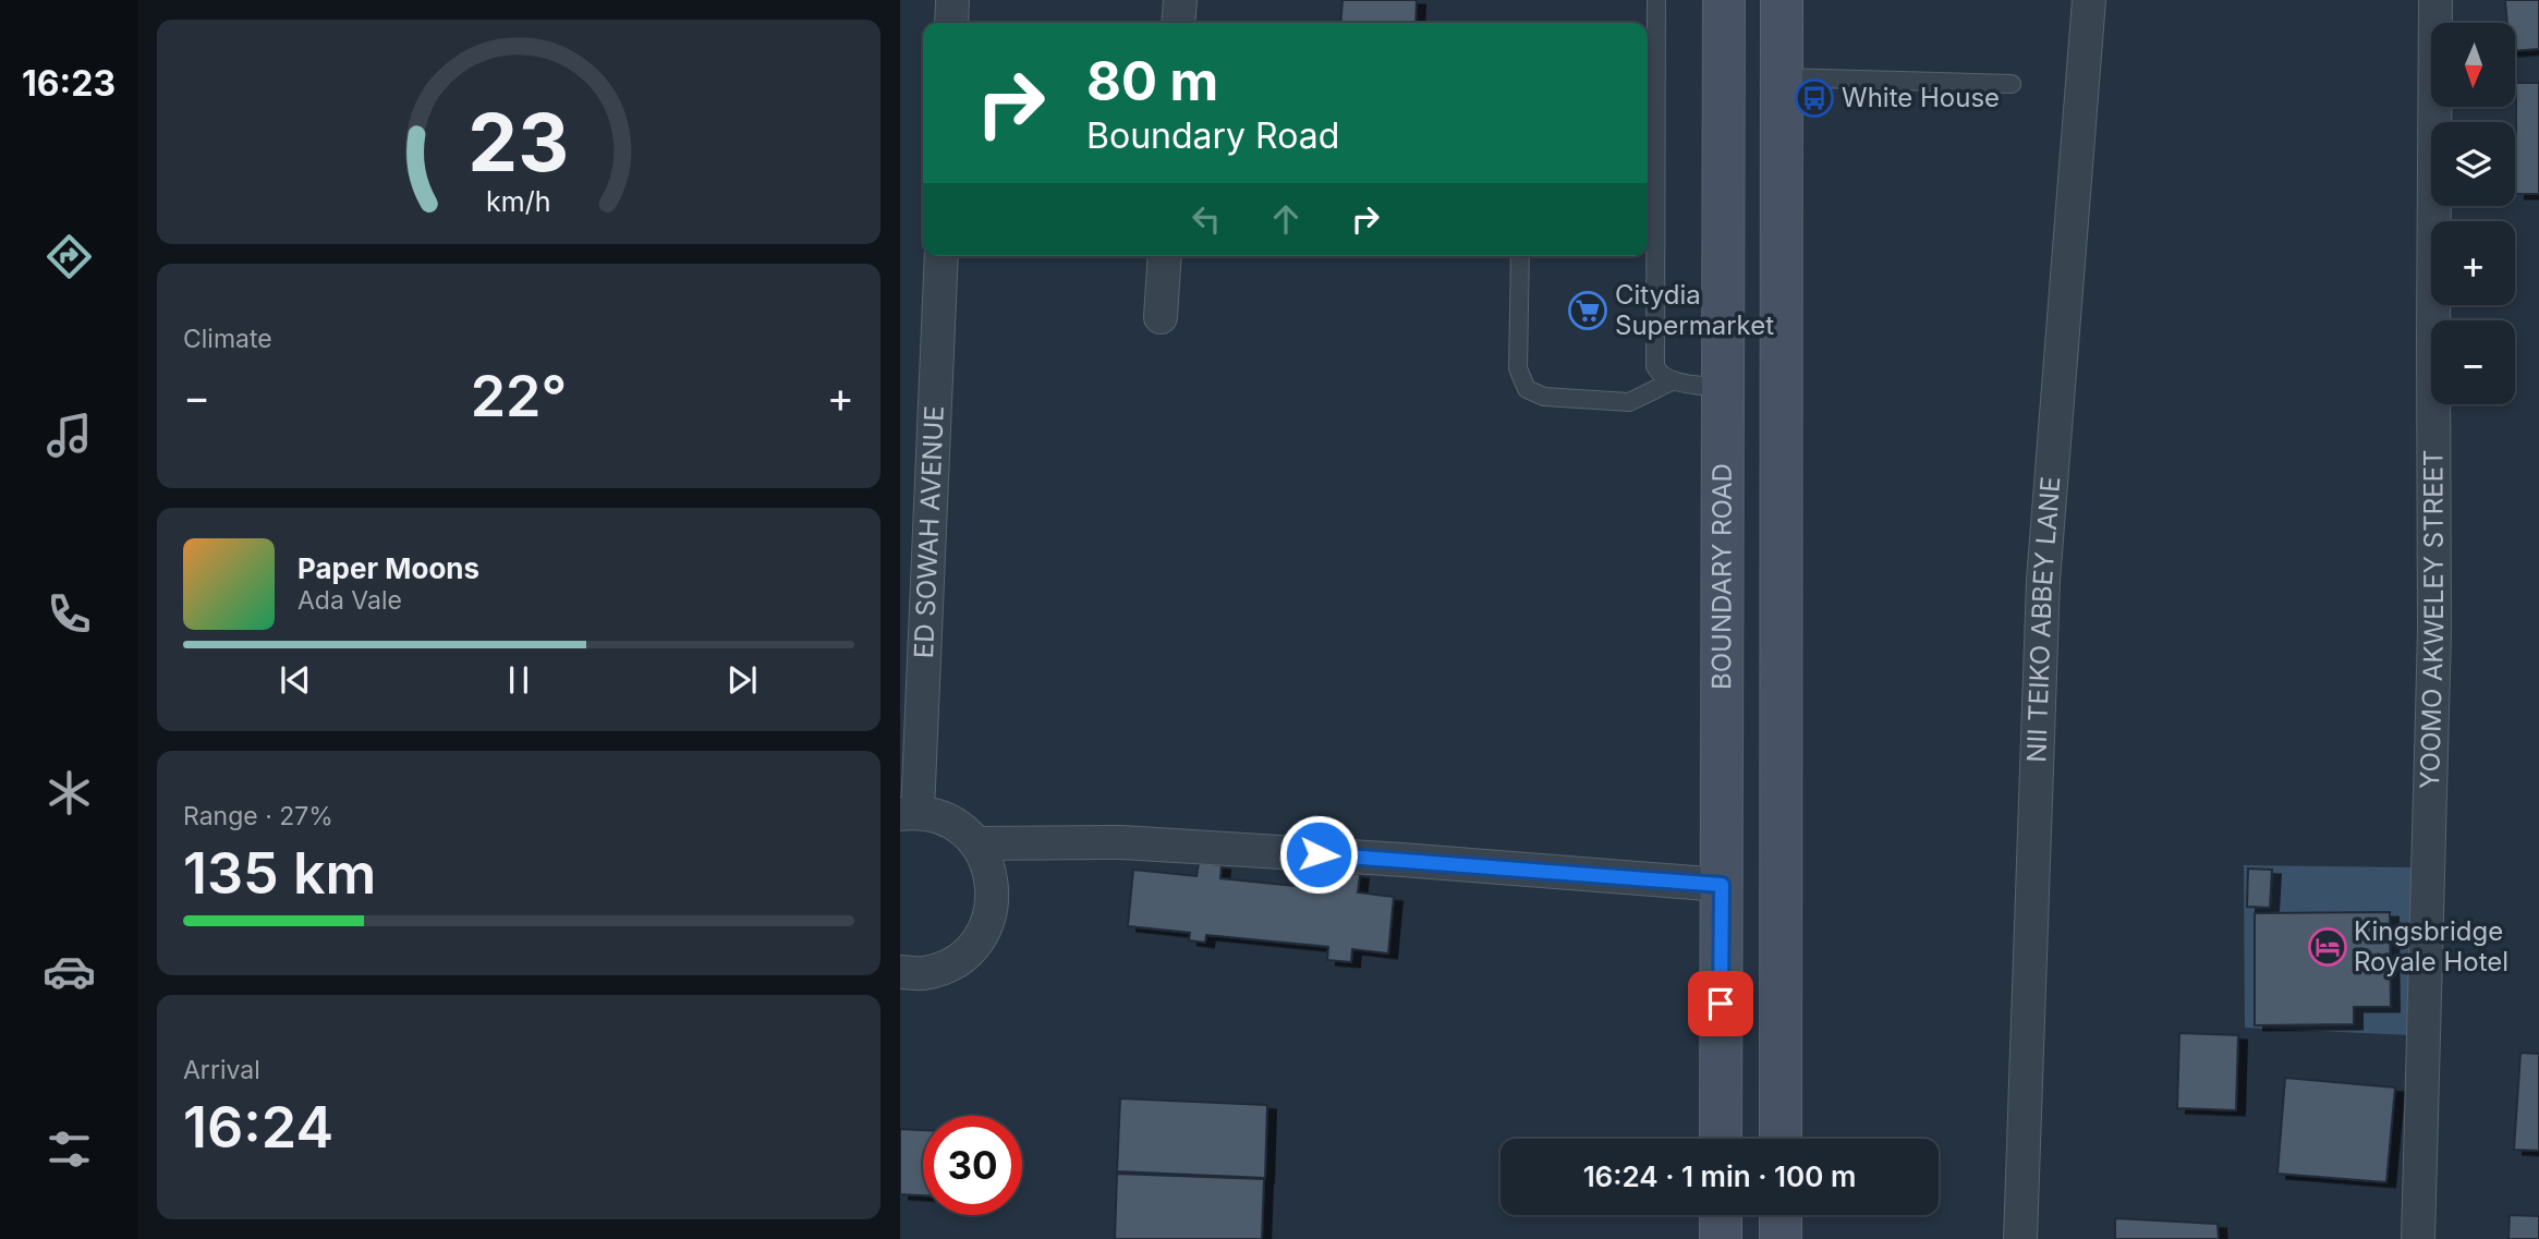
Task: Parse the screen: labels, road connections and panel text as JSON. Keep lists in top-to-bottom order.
{
  "streets": {
    "main road": ["BOUNDARY ROAD"],
    "street": ["ED SOWAH AVENUE", "NII TEIKO ABBEY LANE", "YOOMO AKWELEY STREET"]
  },
  "places": {
    "bus stop": ["White House"],
    "supermarket": ["Citydia Supermarket"],
    "hotel": ["Kingsbridge Royale Hotel"]
  },
  "north": "bottom",
  "page": {
    "tabs": "16:23",
    "map_buttons": ["+", "−"],
    "turn": ["80 m", "Boundary Road"],
    "tile": [
      "Climate",
      ["Range · 27%", "135 km"],
      ["Arrival", "16:24"]
    ],
    "heat": ["−", "22°", "+"],
    "song": ["Paper Moons", "Ada Vale"],
    "limit": "30",
    "trip": "16:24 · 1 min · 100 m",
    "gauge": ["23", "km/h"]
  }
}
